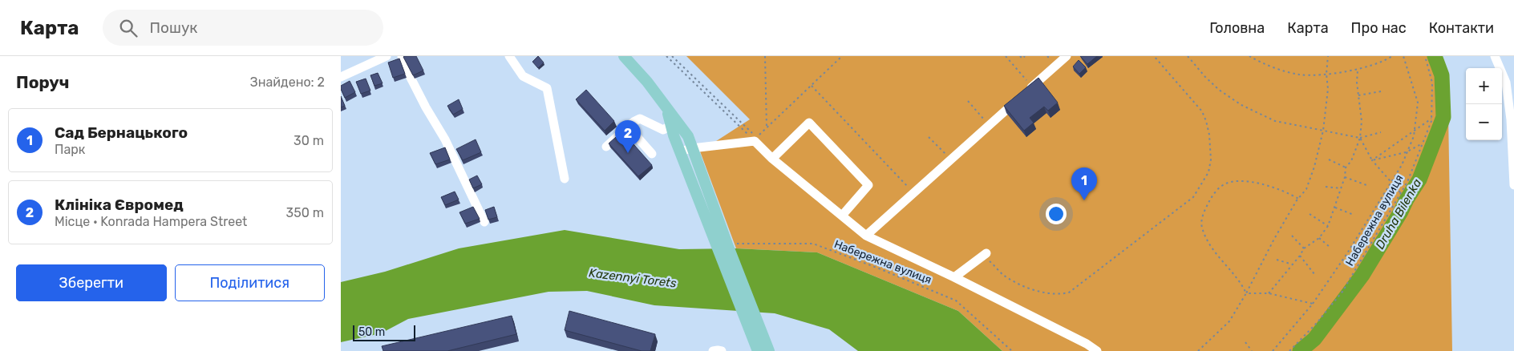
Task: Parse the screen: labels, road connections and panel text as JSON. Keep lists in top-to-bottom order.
{
  "streets": {
    "path": ["Набережна вулиця"]
  },
  "water": ["Druha Bilenka", "Kazennyi Torets"],
  "scale_bar": "50 m",
  "page": {
    "header": "Карта",
    "search": "Пошук",
    "nav": [
      "Головна",
      "Карта",
      "Про нас",
      "Контакти"
    ],
    "heading": ["Поруч", "Знайдено: 2"],
    "map_buttons": ["+", "−"],
    "list": [
      {
        "mark": "1",
        "name": "Сад Бернацького",
        "note": "Парк",
        "value": "30 m"
      },
      {
        "mark": "2",
        "name": "Клініка Євромед",
        "note": "Місце · Konrada Hampera Street",
        "value": "350 m"
      }
    ],
    "pins": ["2", "1"],
    "buttons": ["Зберегти", "Поділитися"],
    "scale": "50 m"
  }
}
